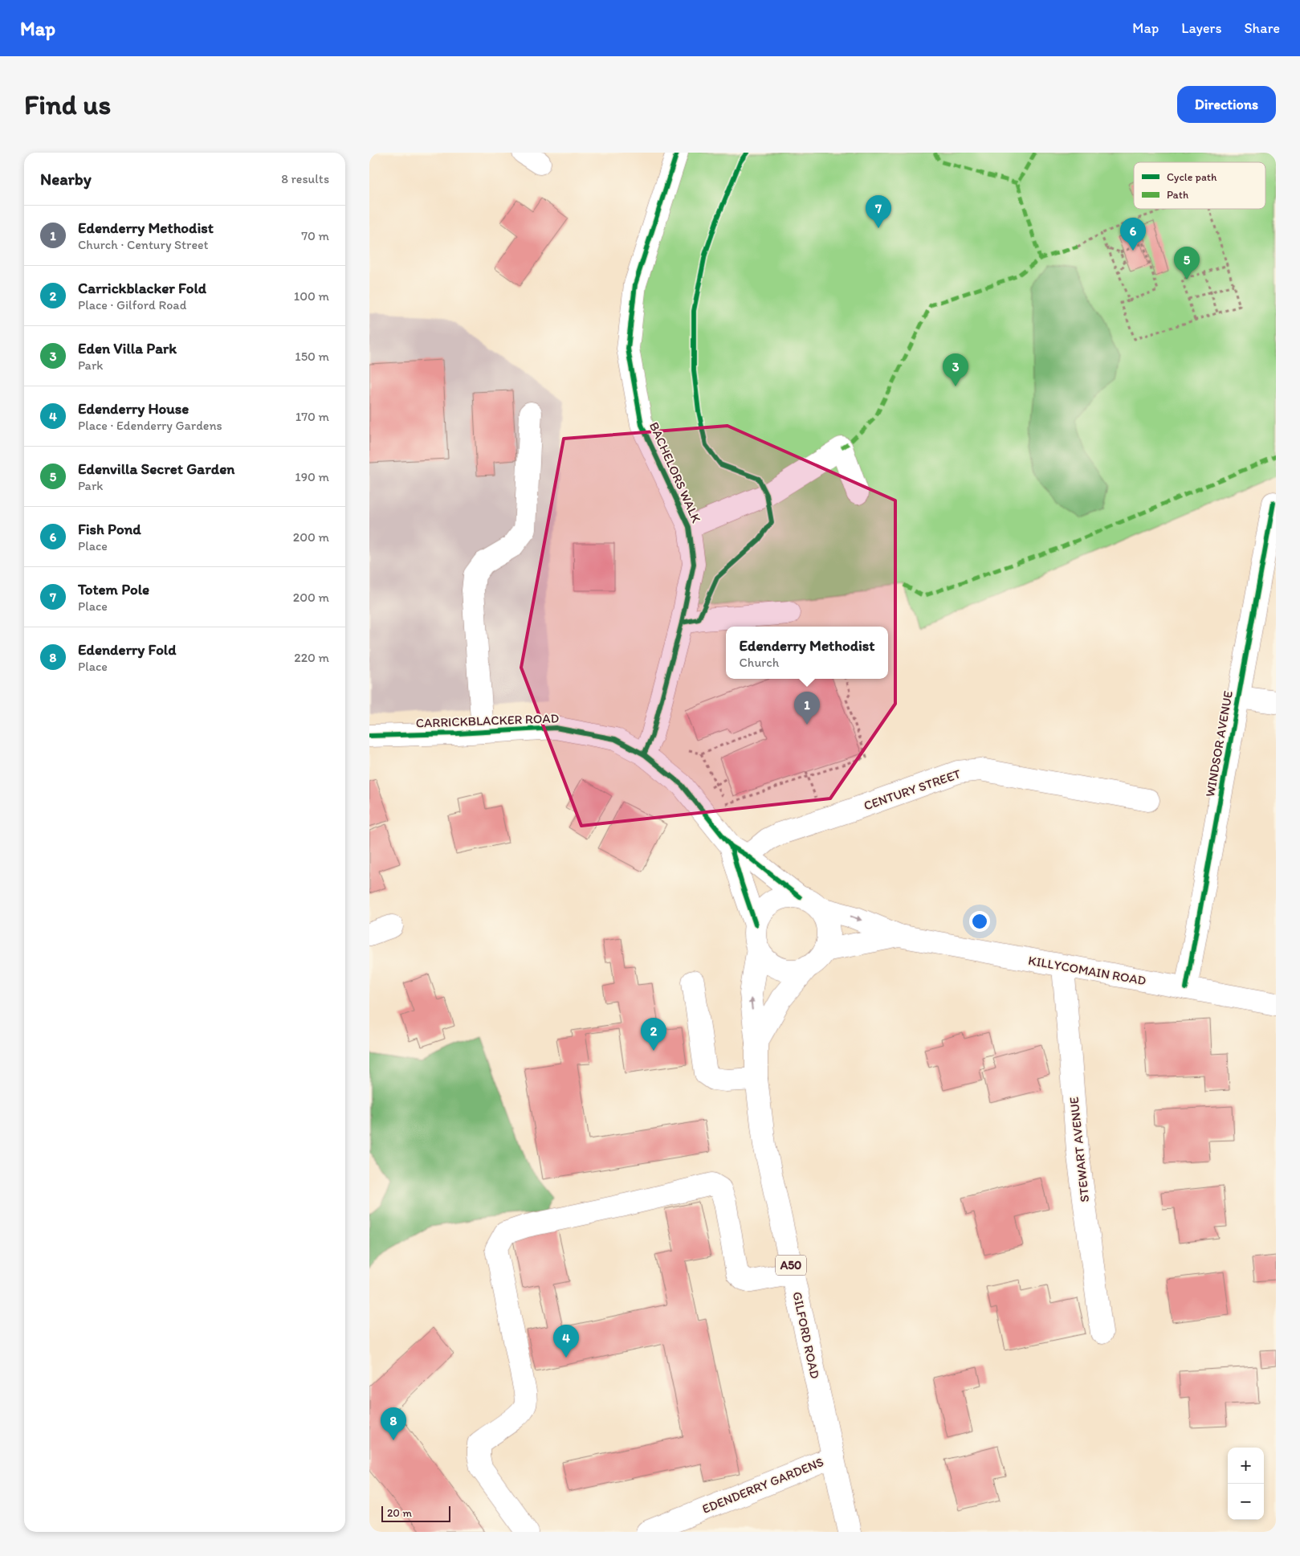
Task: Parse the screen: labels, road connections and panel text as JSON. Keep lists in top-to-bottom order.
{
  "streets": {
    "street": [
      "BACHELORS WALK",
      "CARRICKBLACKER ROAD",
      "WINDSOR AVENUE",
      "CENTURY STREET",
      "KILLYCOMAIN ROAD",
      "STEWART AVENUE",
      "A50",
      "GILFORD ROAD",
      "EDENDERRY GARDENS"
    ]
  },
  "crossings": [
    ["BACHELORS WALK", "CARRICKBLACKER ROAD"],
    ["CARRICKBLACKER ROAD", "CENTURY STREET"],
    ["CARRICKBLACKER ROAD", "KILLYCOMAIN ROAD"],
    ["CARRICKBLACKER ROAD", "A50"],
    ["CARRICKBLACKER ROAD", "GILFORD ROAD"],
    ["WINDSOR AVENUE", "KILLYCOMAIN ROAD"],
    ["KILLYCOMAIN ROAD", "STEWART AVENUE"],
    ["KILLYCOMAIN ROAD", "A50"],
    ["KILLYCOMAIN ROAD", "GILFORD ROAD"],
    ["A50", "GILFORD ROAD"],
    ["GILFORD ROAD", "EDENDERRY GARDENS"]
  ],
  "legend": ["Cycle path", "Path"],
  "scale_bar": "20 m",
  "page": {
    "header": "Map",
    "nav": ["Map", "Layers", "Share"],
    "buttons": "Directions",
    "title": "Find us",
    "heading": ["Nearby", "8 results"],
    "pins": [
      "7",
      "6",
      "5",
      "3",
      "1",
      "2",
      "4",
      "8"
    ],
    "list": [
      {
        "mark": "1",
        "name": "Edenderry Methodist",
        "note": "Church · Century Street",
        "value": "70 m"
      },
      {
        "mark": "2",
        "name": "Carrickblacker Fold",
        "note": "Place · Gilford Road",
        "value": "100 m"
      },
      {
        "mark": "3",
        "name": "Eden Villa Park",
        "note": "Park",
        "value": "150 m"
      },
      {
        "mark": "4",
        "name": "Edenderry House",
        "note": "Place · Edenderry Gardens",
        "value": "170 m"
      },
      {
        "mark": "5",
        "name": "Edenvilla Secret Garden",
        "note": "Park",
        "value": "190 m"
      },
      {
        "mark": "6",
        "name": "Fish Pond",
        "note": "Place",
        "value": "200 m"
      },
      {
        "mark": "7",
        "name": "Totem Pole",
        "note": "Place",
        "value": "200 m"
      },
      {
        "mark": "8",
        "name": "Edenderry Fold",
        "note": "Place",
        "value": "220 m"
      }
    ],
    "popup": ["Edenderry Methodist", "Church"],
    "map_buttons": ["+", "−"],
    "scale": "20 m"
  }
}
